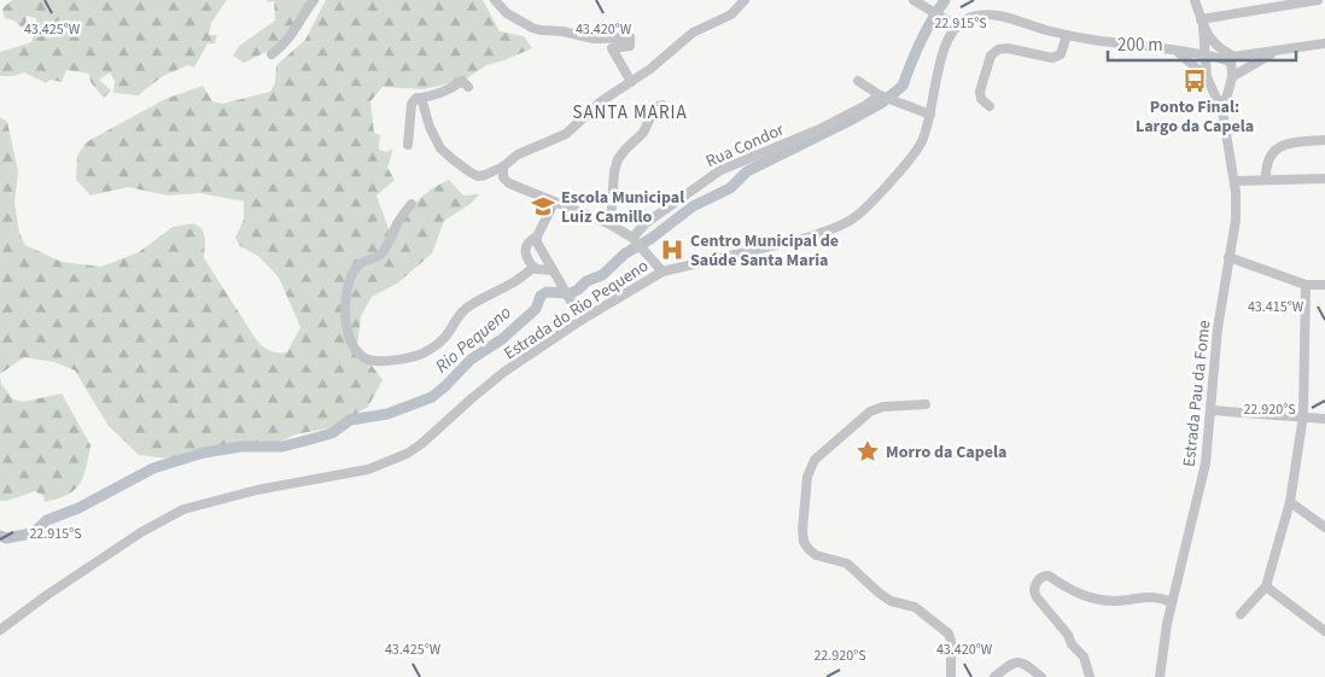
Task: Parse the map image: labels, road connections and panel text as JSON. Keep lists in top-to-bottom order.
{
  "streets": {
    "street": ["Rua Condor", "Estrada do Rio Pequeno", "Estrada Pau da Fome"]
  },
  "districts": ["SANTA MARIA"],
  "water": ["Rio Pequeno"],
  "places": {
    "bus stop": ["Ponto Final: Largo da Capela"],
    "school or university": ["Escola Municipal Luiz Camillo"],
    "hospital": ["Centro Municipal de Saúde Santa Maria"],
    "place": ["Morro da Capela"]
  },
  "scale_bar": "200 m",
  "coordinates": [
    "22.915°S",
    "43.425°W",
    "43.420°W",
    "43.415°W",
    "22.920°S"
  ]
}
